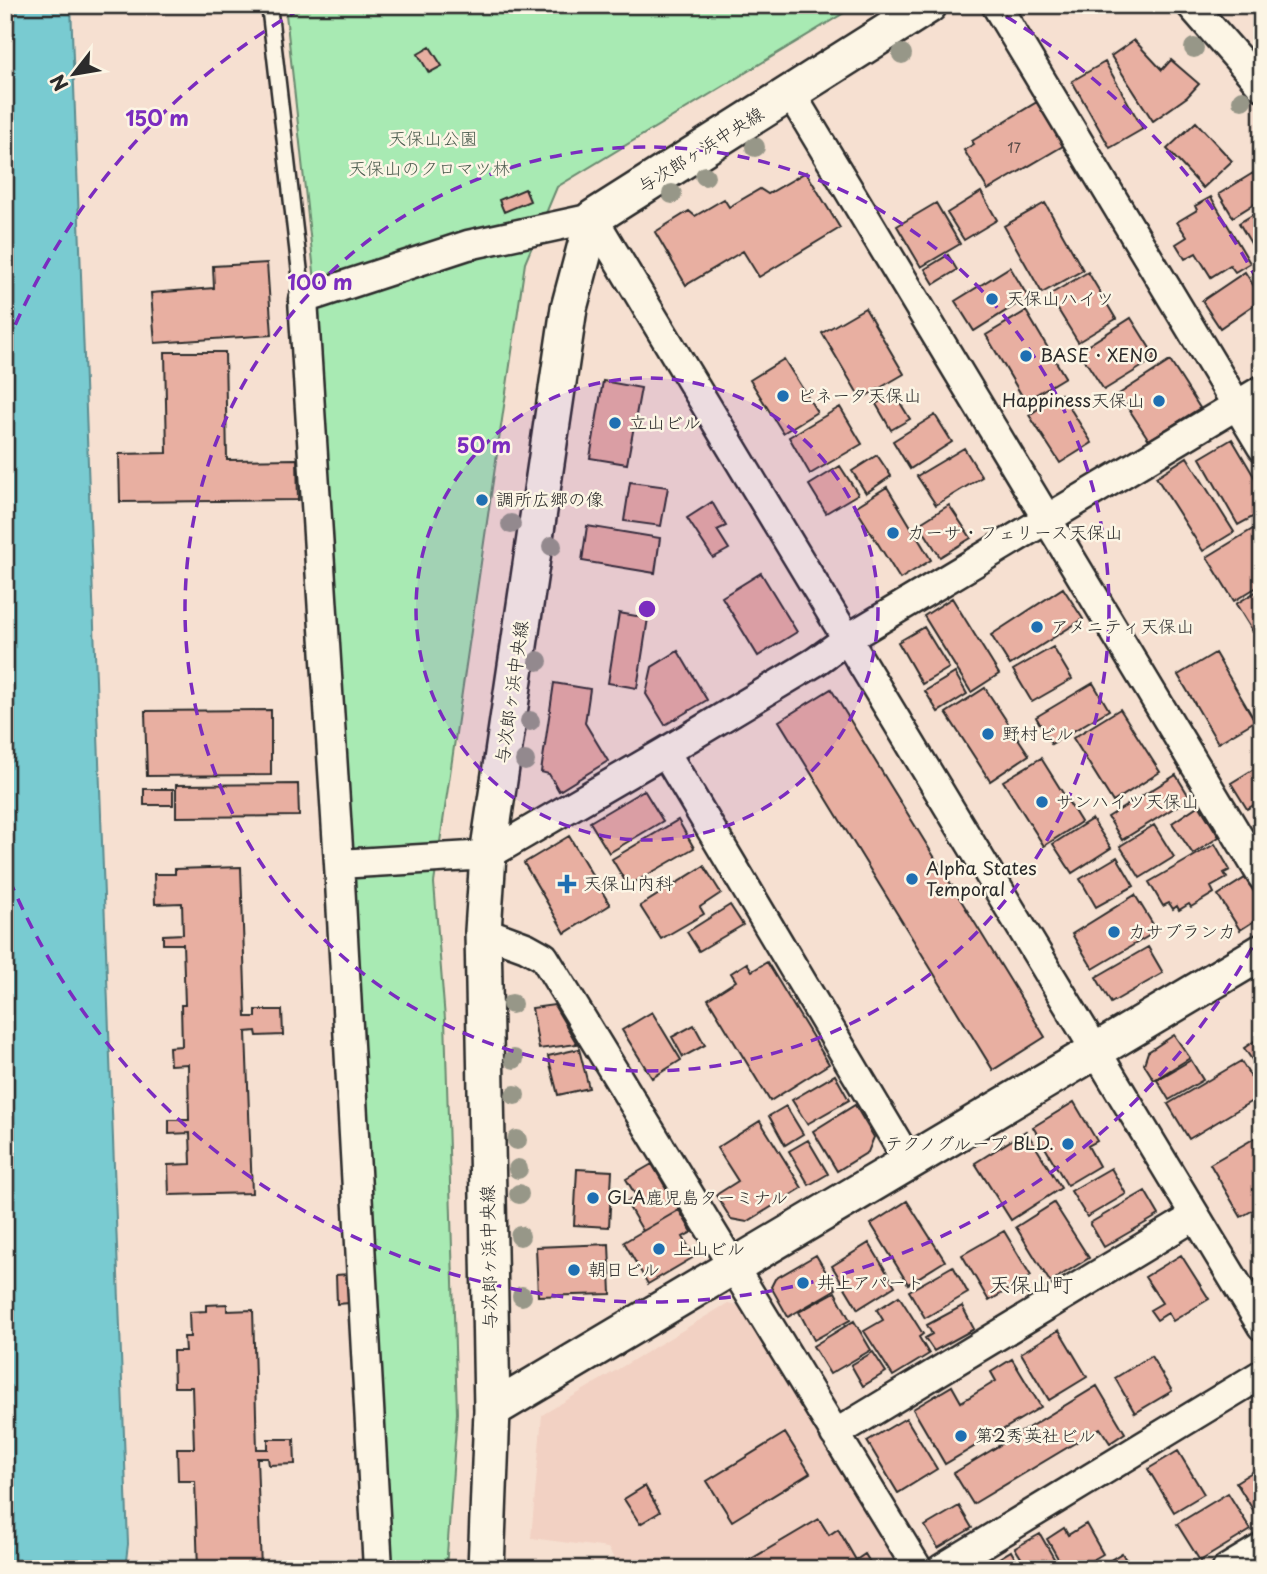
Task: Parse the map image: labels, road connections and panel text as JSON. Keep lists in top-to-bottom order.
{
  "streets": {
    "street": ["与次郎ヶ浜中央線"]
  },
  "districts": ["天保山町"],
  "parks": ["天保山公園", "天保山のクロマツ林"],
  "places": {
    "other": [
      "天保山ハイツ",
      "BASE・XENO",
      "ピネータ天保山",
      "Happiness天保山",
      "立山ビル",
      "調所広郷の像",
      "カーサ・フェリース天保山",
      "アメニティ天保山",
      "野村ビル",
      "サンハイツ天保山",
      "Alpha States Temporal",
      "カサブランカ",
      "テクノグループ BLD.",
      "GLA鹿児島ターミナル",
      "上山ビル",
      "朝日ビル",
      "井上アパート",
      "第2秀英社ビル"
    ],
    "health": ["天保山内科"]
  },
  "house_numbers": ["17"],
  "north": "bottom left",
  "rings": ["150 m", "100 m", "50 m"]
}
